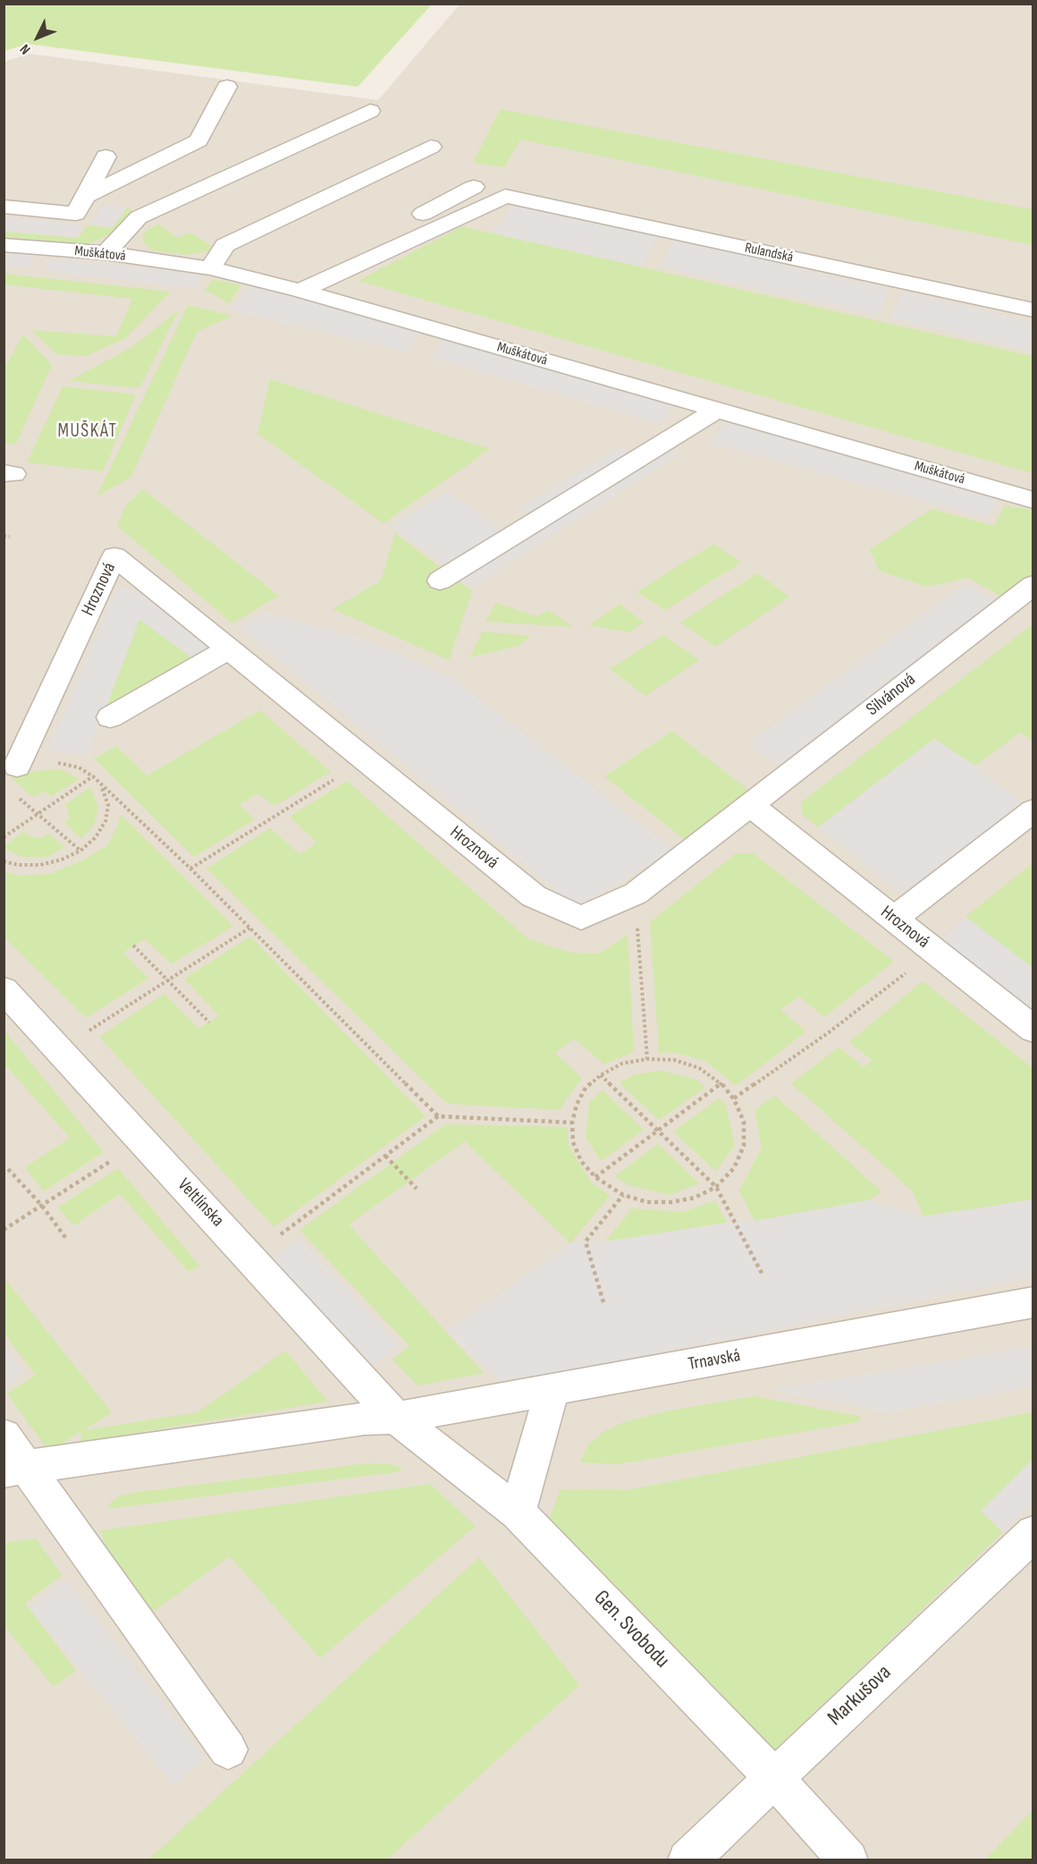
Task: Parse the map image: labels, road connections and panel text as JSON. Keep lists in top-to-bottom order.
{
  "streets": {
    "street": [
      "Rulandská",
      "Muškátová",
      "Hroznová",
      "Silvánová",
      "Veltlínska",
      "Trnavská",
      "Gen. Svobodu",
      "Markušova"
    ]
  },
  "crossings": [
    ["Rulandská", "Muškátová"],
    ["Hroznová", "Silvánová"],
    ["Veltlínska", "Trnavská"],
    ["Veltlínska", "Gen. Svobodu"],
    ["Trnavská", "Gen. Svobodu"],
    ["Gen. Svobodu", "Markušova"]
  ],
  "districts": ["MUŠKÁT"],
  "north": "bottom left"
}
